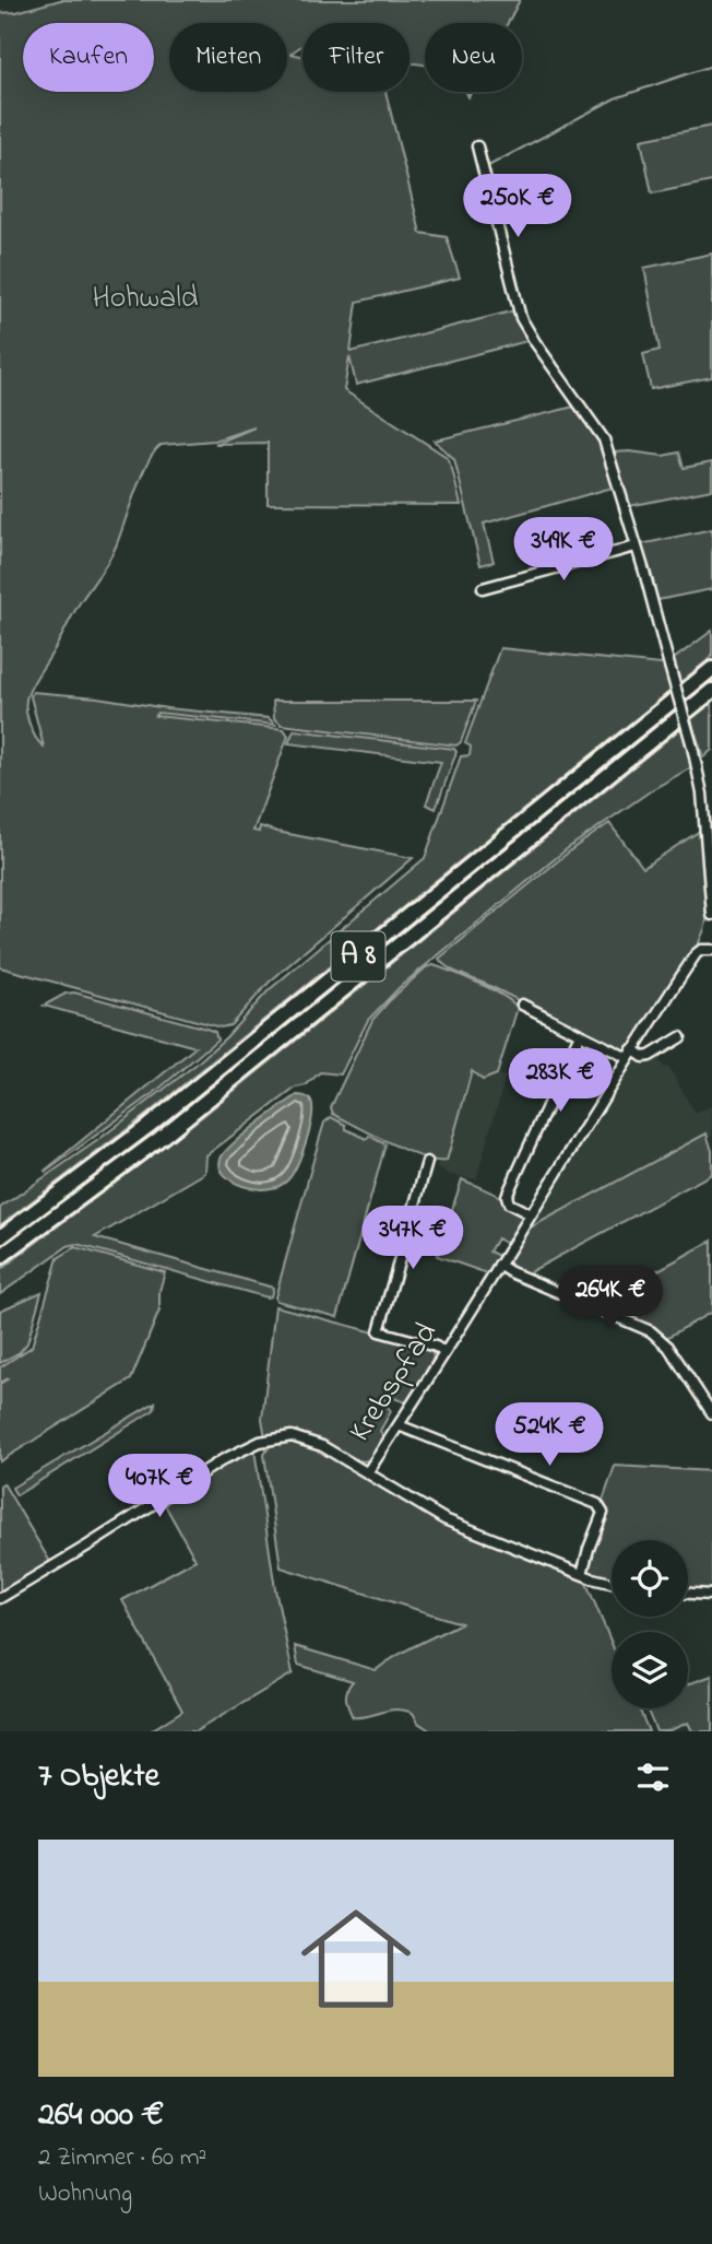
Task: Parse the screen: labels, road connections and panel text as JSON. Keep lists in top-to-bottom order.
{
  "streets": {
    "highway": ["A 8"],
    "street": ["Krebspfad"]
  },
  "parks": ["Hohwald"],
  "page": {
    "chip": [
      "Kaufen",
      "Mieten",
      "Filter",
      "Neu"
    ],
    "price": [
      "250K €",
      "349K €",
      "283K €",
      "347K €",
      "264K €",
      "524K €",
      "407K €"
    ],
    "heading": "7 Objekte",
    "list": [
      {
        "name": "264 000 €",
        "note": "2 Zimmer · 60 m² · Wohnung"
      }
    ]
  }
}
